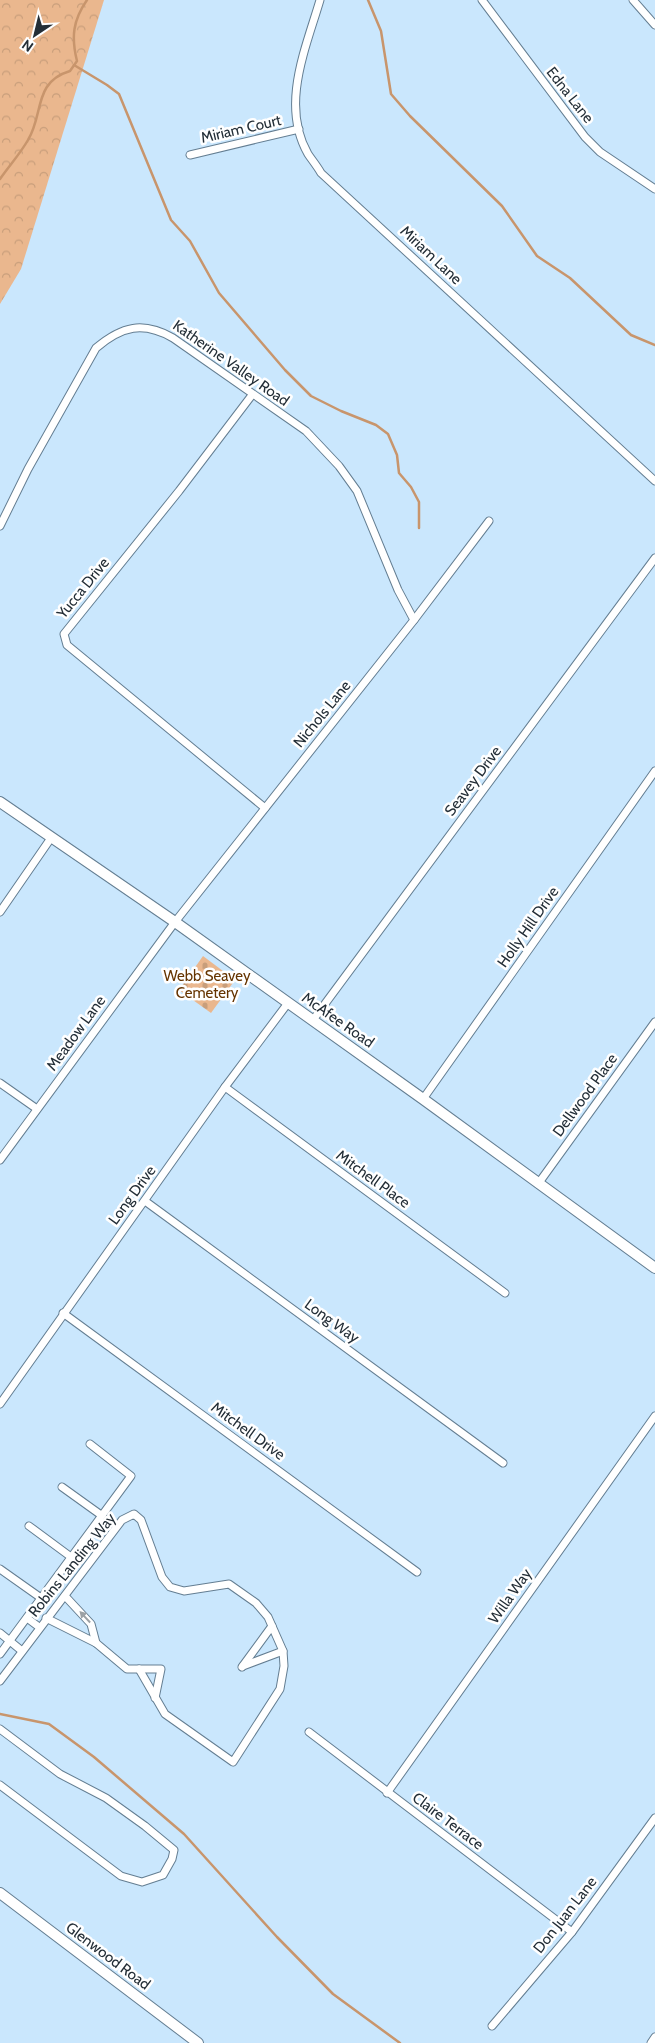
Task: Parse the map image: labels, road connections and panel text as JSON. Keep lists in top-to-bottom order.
{
  "streets": {
    "street": [
      "Edna Lane",
      "Miriam Court",
      "Miriam Lane",
      "Katherine Valley Road",
      "Yucca Drive",
      "Nichols Lane",
      "Seavey Drive",
      "Holly Hill Drive",
      "McAfee Road",
      "Meadow Lane",
      "Dellwood Place",
      "Mitchell Place",
      "Long Drive",
      "Long Way",
      "Mitchell Drive",
      "Robins Landing Way",
      "Willa Way",
      "Claire Terrace",
      "Don Juan Lane",
      "Glenwood Road"
    ]
  },
  "crossings": [
    ["Miriam Court", "Miriam Lane"],
    ["Katherine Valley Road", "Yucca Drive"],
    ["Katherine Valley Road", "Nichols Lane"],
    ["Yucca Drive", "Nichols Lane"],
    ["Nichols Lane", "McAfee Road"],
    ["Nichols Lane", "Meadow Lane"],
    ["Seavey Drive", "McAfee Road"],
    ["Holly Hill Drive", "McAfee Road"],
    ["McAfee Road", "Meadow Lane"],
    ["McAfee Road", "Dellwood Place"],
    ["McAfee Road", "Long Drive"],
    ["Mitchell Place", "Long Drive"],
    ["Long Drive", "Long Way"],
    ["Long Drive", "Mitchell Drive"],
    ["Willa Way", "Claire Terrace"],
    ["Claire Terrace", "Don Juan Lane"]
  ],
  "parks": ["Webb Seavey Cemetery"],
  "north": "bottom left"
}
